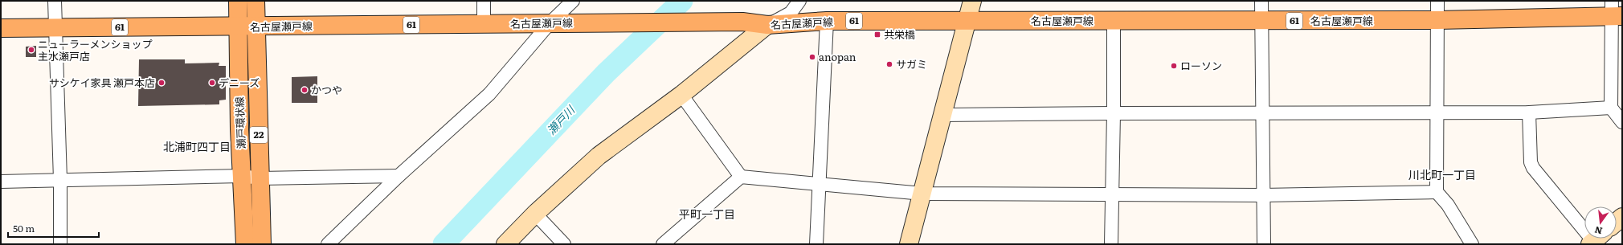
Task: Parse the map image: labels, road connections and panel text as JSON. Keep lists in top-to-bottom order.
{
  "streets": {
    "main road": [
      "61",
      "名古屋瀬戸線",
      "瀬戸環状線",
      "22"
    ]
  },
  "crossings": [
    ["名古屋瀬戸線", "瀬戸環状線"]
  ],
  "districts": ["北浦町四丁目", "川北町一丁目", "平町一丁目"],
  "water": ["瀬戸川"],
  "places": {
    "transit": ["共栄橋"],
    "other": [
      "ニューラーメンショップ 主水瀬戸店",
      "anopan",
      "サガミ",
      "ローソン",
      "サシケイ家具 瀬戸本店",
      "デニーズ",
      "かつや"
    ]
  },
  "scale_bar": "50 m",
  "north": "bottom"
}
